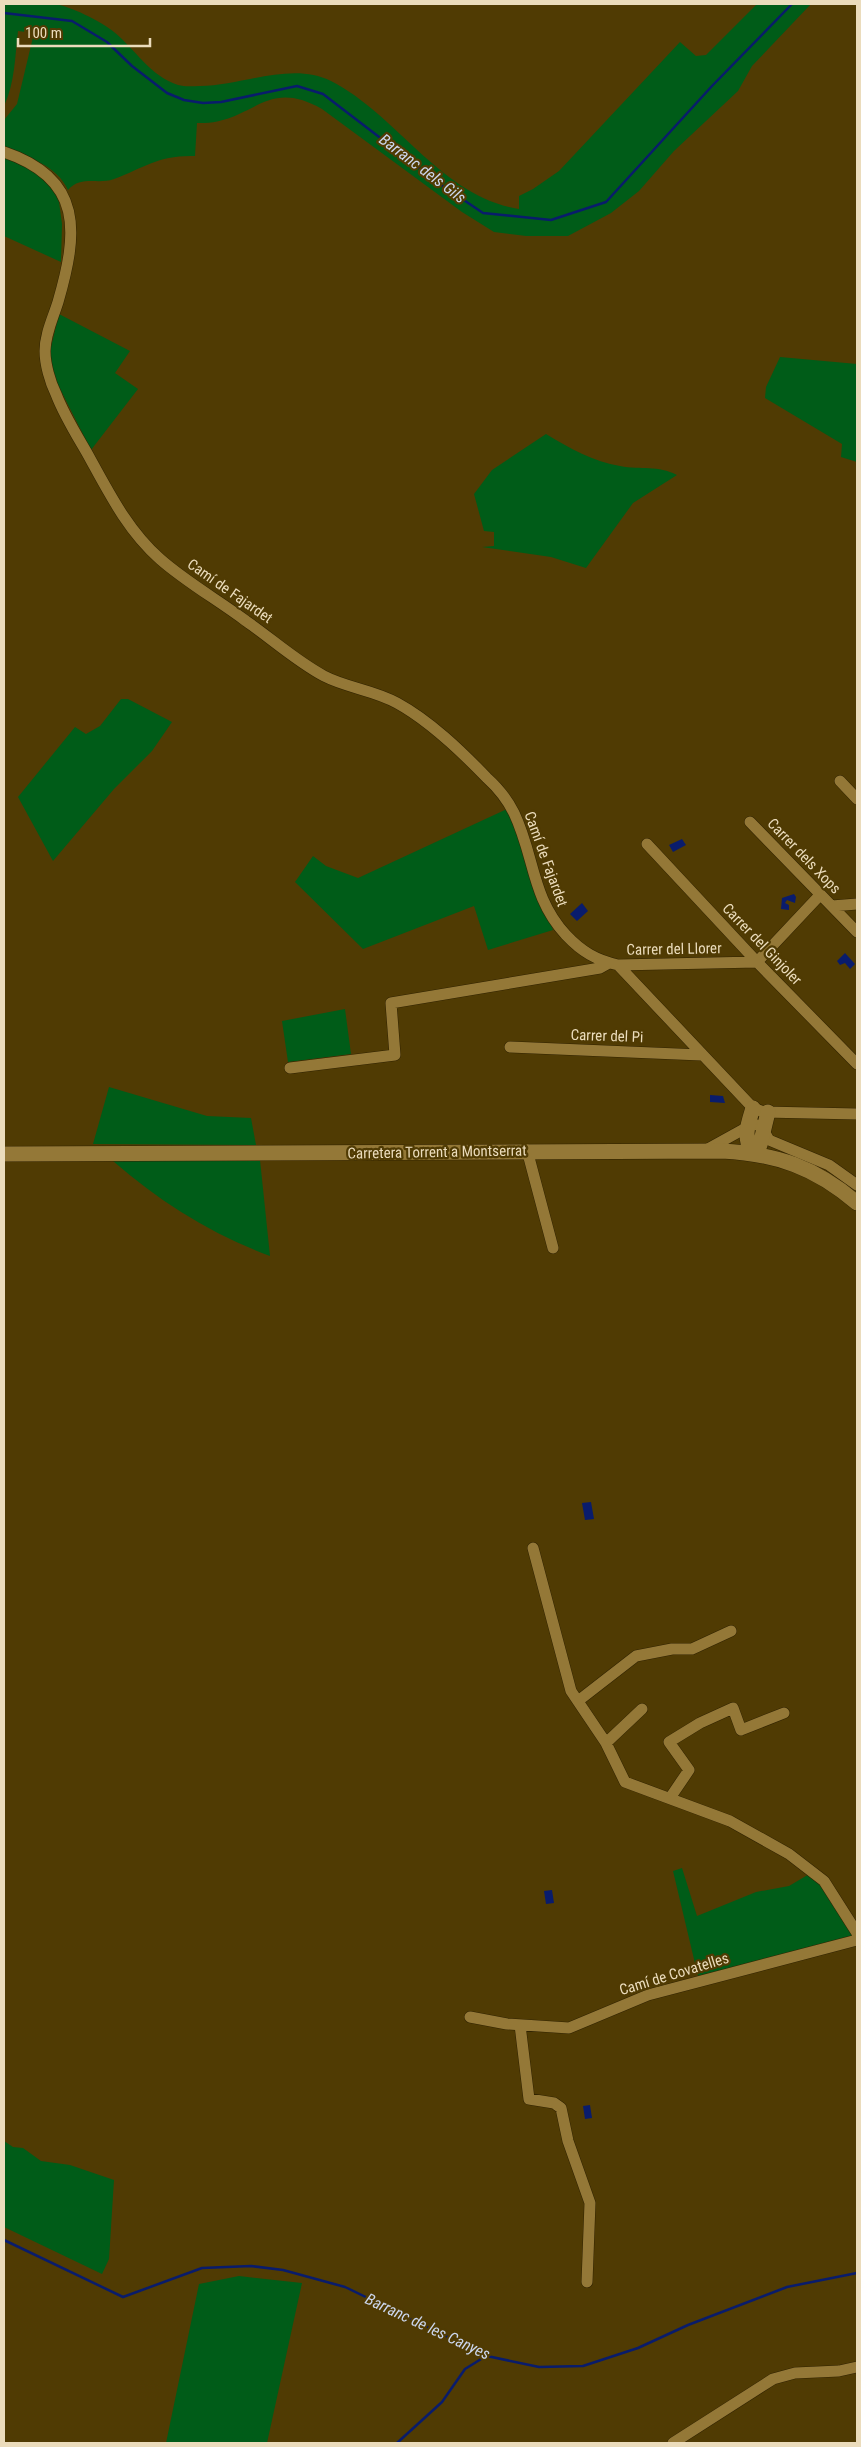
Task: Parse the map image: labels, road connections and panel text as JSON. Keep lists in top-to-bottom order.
{
  "streets": {
    "main road": ["Carretera Torrent a Montserrat"],
    "street": [
      "Camí de Fajardet",
      "Carrer dels Xops",
      "Carrer del Ginjoler",
      "Carrer del Llorer",
      "Carrer del Pi",
      "Camí de Covatelles"
    ]
  },
  "crossings": [
    ["Camí de Fajardet", "Carrer del Llorer"],
    ["Camí de Fajardet", "Carrer del Pi"],
    ["Carrer del Ginjoler", "Carrer del Llorer"]
  ],
  "water": ["Barranc dels Gils", "Barranc de les Canyes"],
  "scale_bar": "100 m"
}
